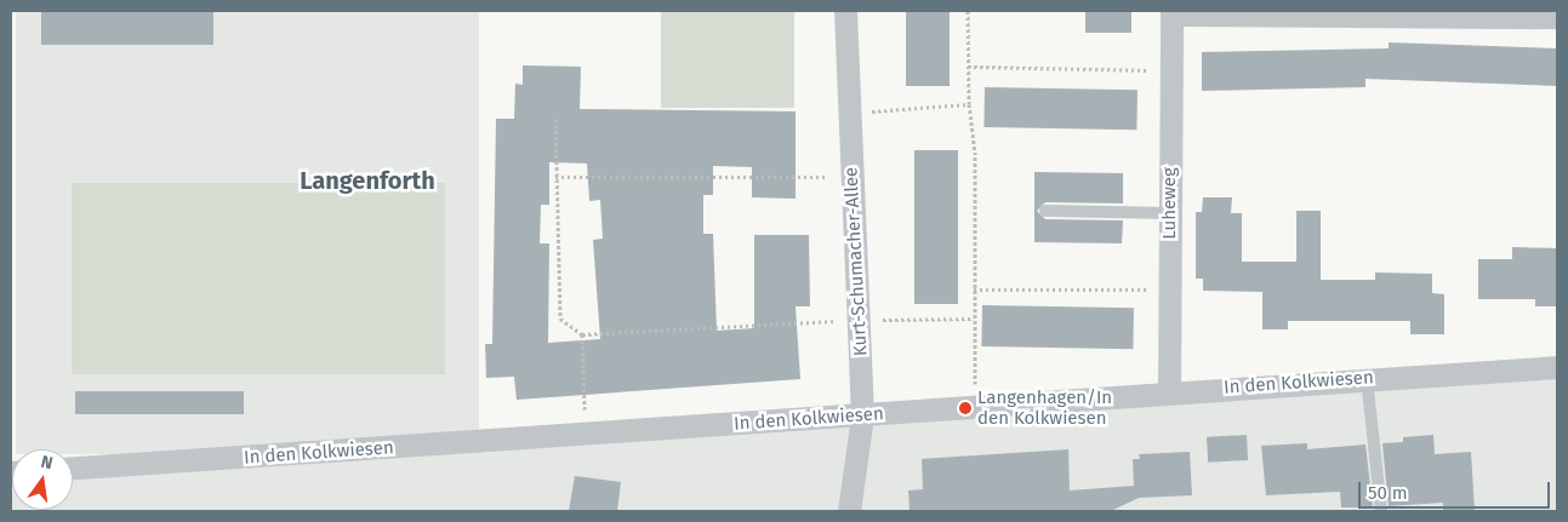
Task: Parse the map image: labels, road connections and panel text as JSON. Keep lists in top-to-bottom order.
{
  "streets": {
    "street": ["Luheweg", "Kurt-Schumacher-Allee", "In den Kolkwiesen"]
  },
  "crossings": [
    ["Luheweg", "In den Kolkwiesen"],
    ["Kurt-Schumacher-Allee", "In den Kolkwiesen"]
  ],
  "districts": ["Langenforth"],
  "places": ["Langenhagen/In den Kolkwiesen"],
  "scale_bar": "50 m",
  "north": "top"
}
